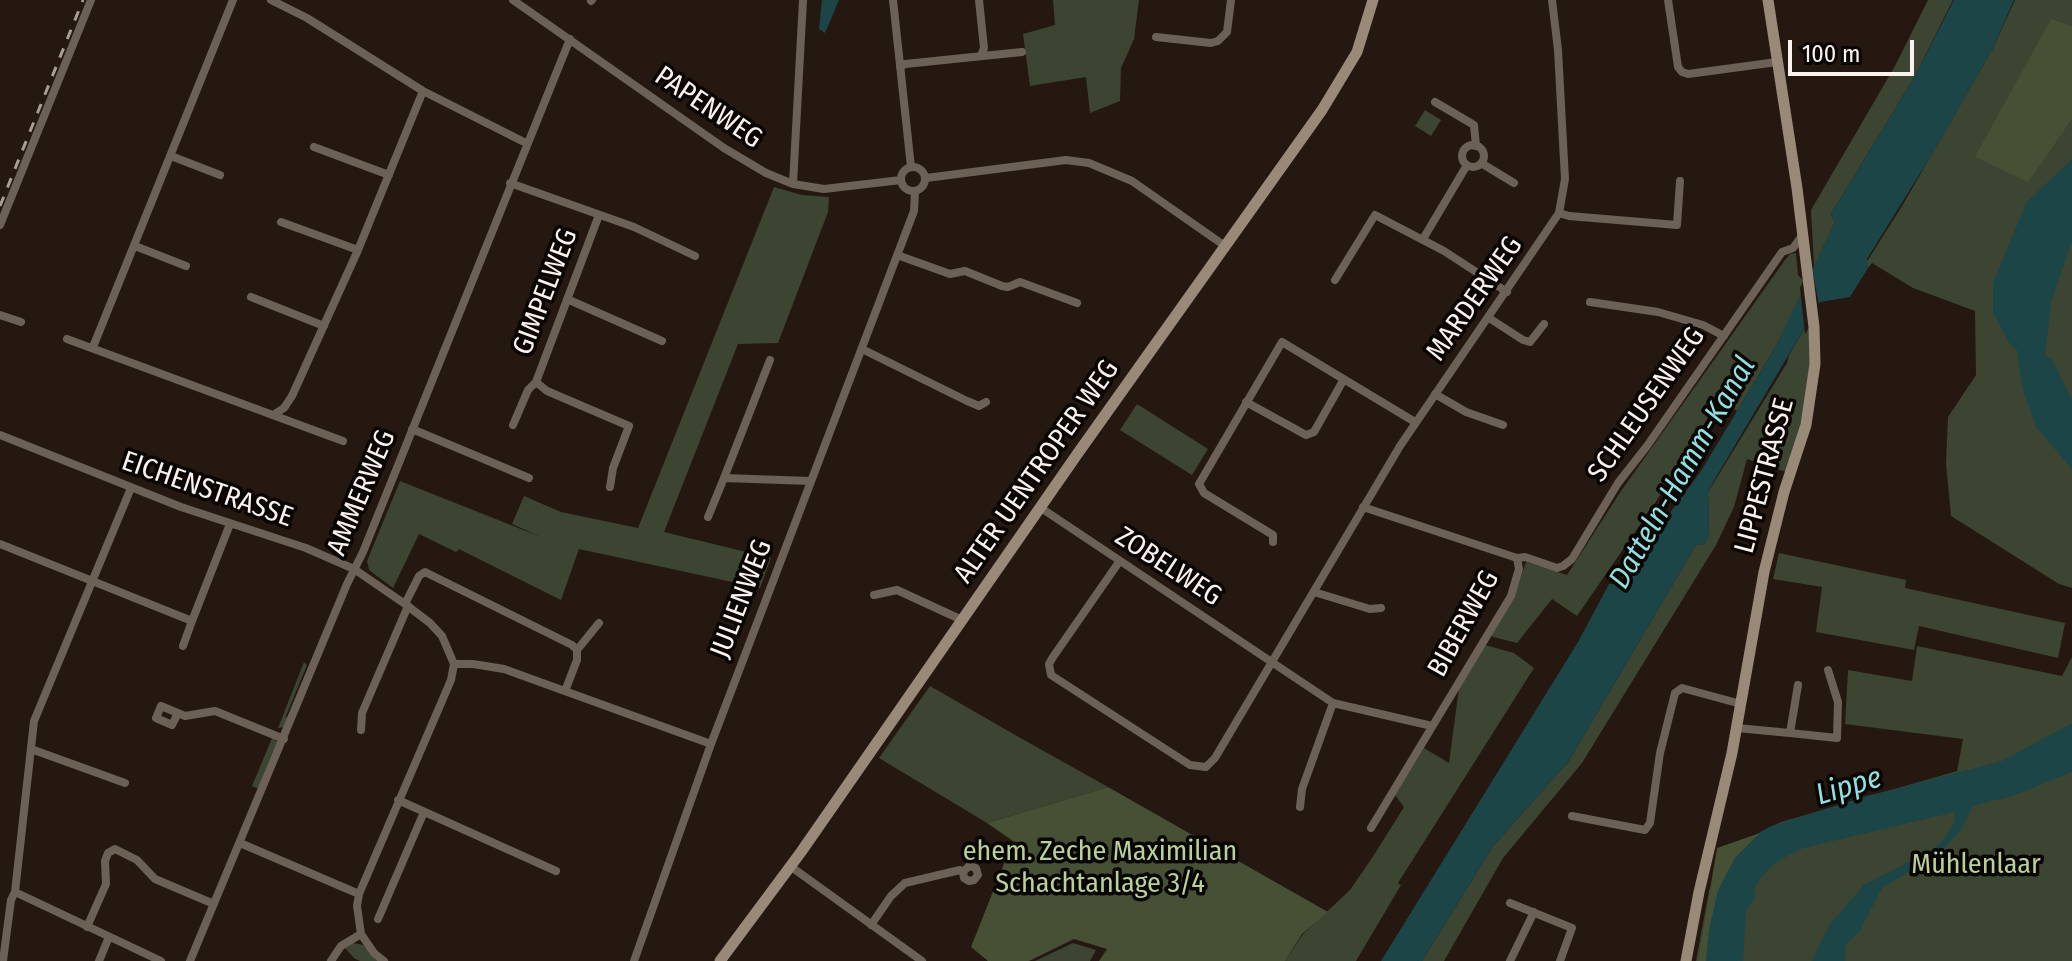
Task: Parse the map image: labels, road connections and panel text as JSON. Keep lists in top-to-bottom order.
{
  "streets": {
    "street": [
      "PAPENWEG",
      "GIMPELWEG",
      "MARDERWEG",
      "SCHLEUSENWEG",
      "ALTER UENTROPER WEG",
      "LIPPESTRASSE",
      "EICHENSTRASSE",
      "AMMERWEG",
      "ZOBELWEG",
      "JULIENWEG",
      "BIBERWEG"
    ]
  },
  "crossings": [
    ["PAPENWEG", "AMMERWEG"],
    ["PAPENWEG", "JULIENWEG"],
    ["GIMPELWEG", "AMMERWEG"],
    ["MARDERWEG", "ZOBELWEG"],
    ["MARDERWEG", "BIBERWEG"],
    ["SCHLEUSENWEG", "LIPPESTRASSE"],
    ["SCHLEUSENWEG", "BIBERWEG"],
    ["ALTER UENTROPER WEG", "ZOBELWEG"],
    ["EICHENSTRASSE", "AMMERWEG"]
  ],
  "water": ["Datteln-Hamm-Kanal", "Lippe"],
  "parks": ["ehem. Zeche Maximilian Schachtanlage 3/4", "Mühlenlaar"],
  "scale_bar": "100 m"
}
